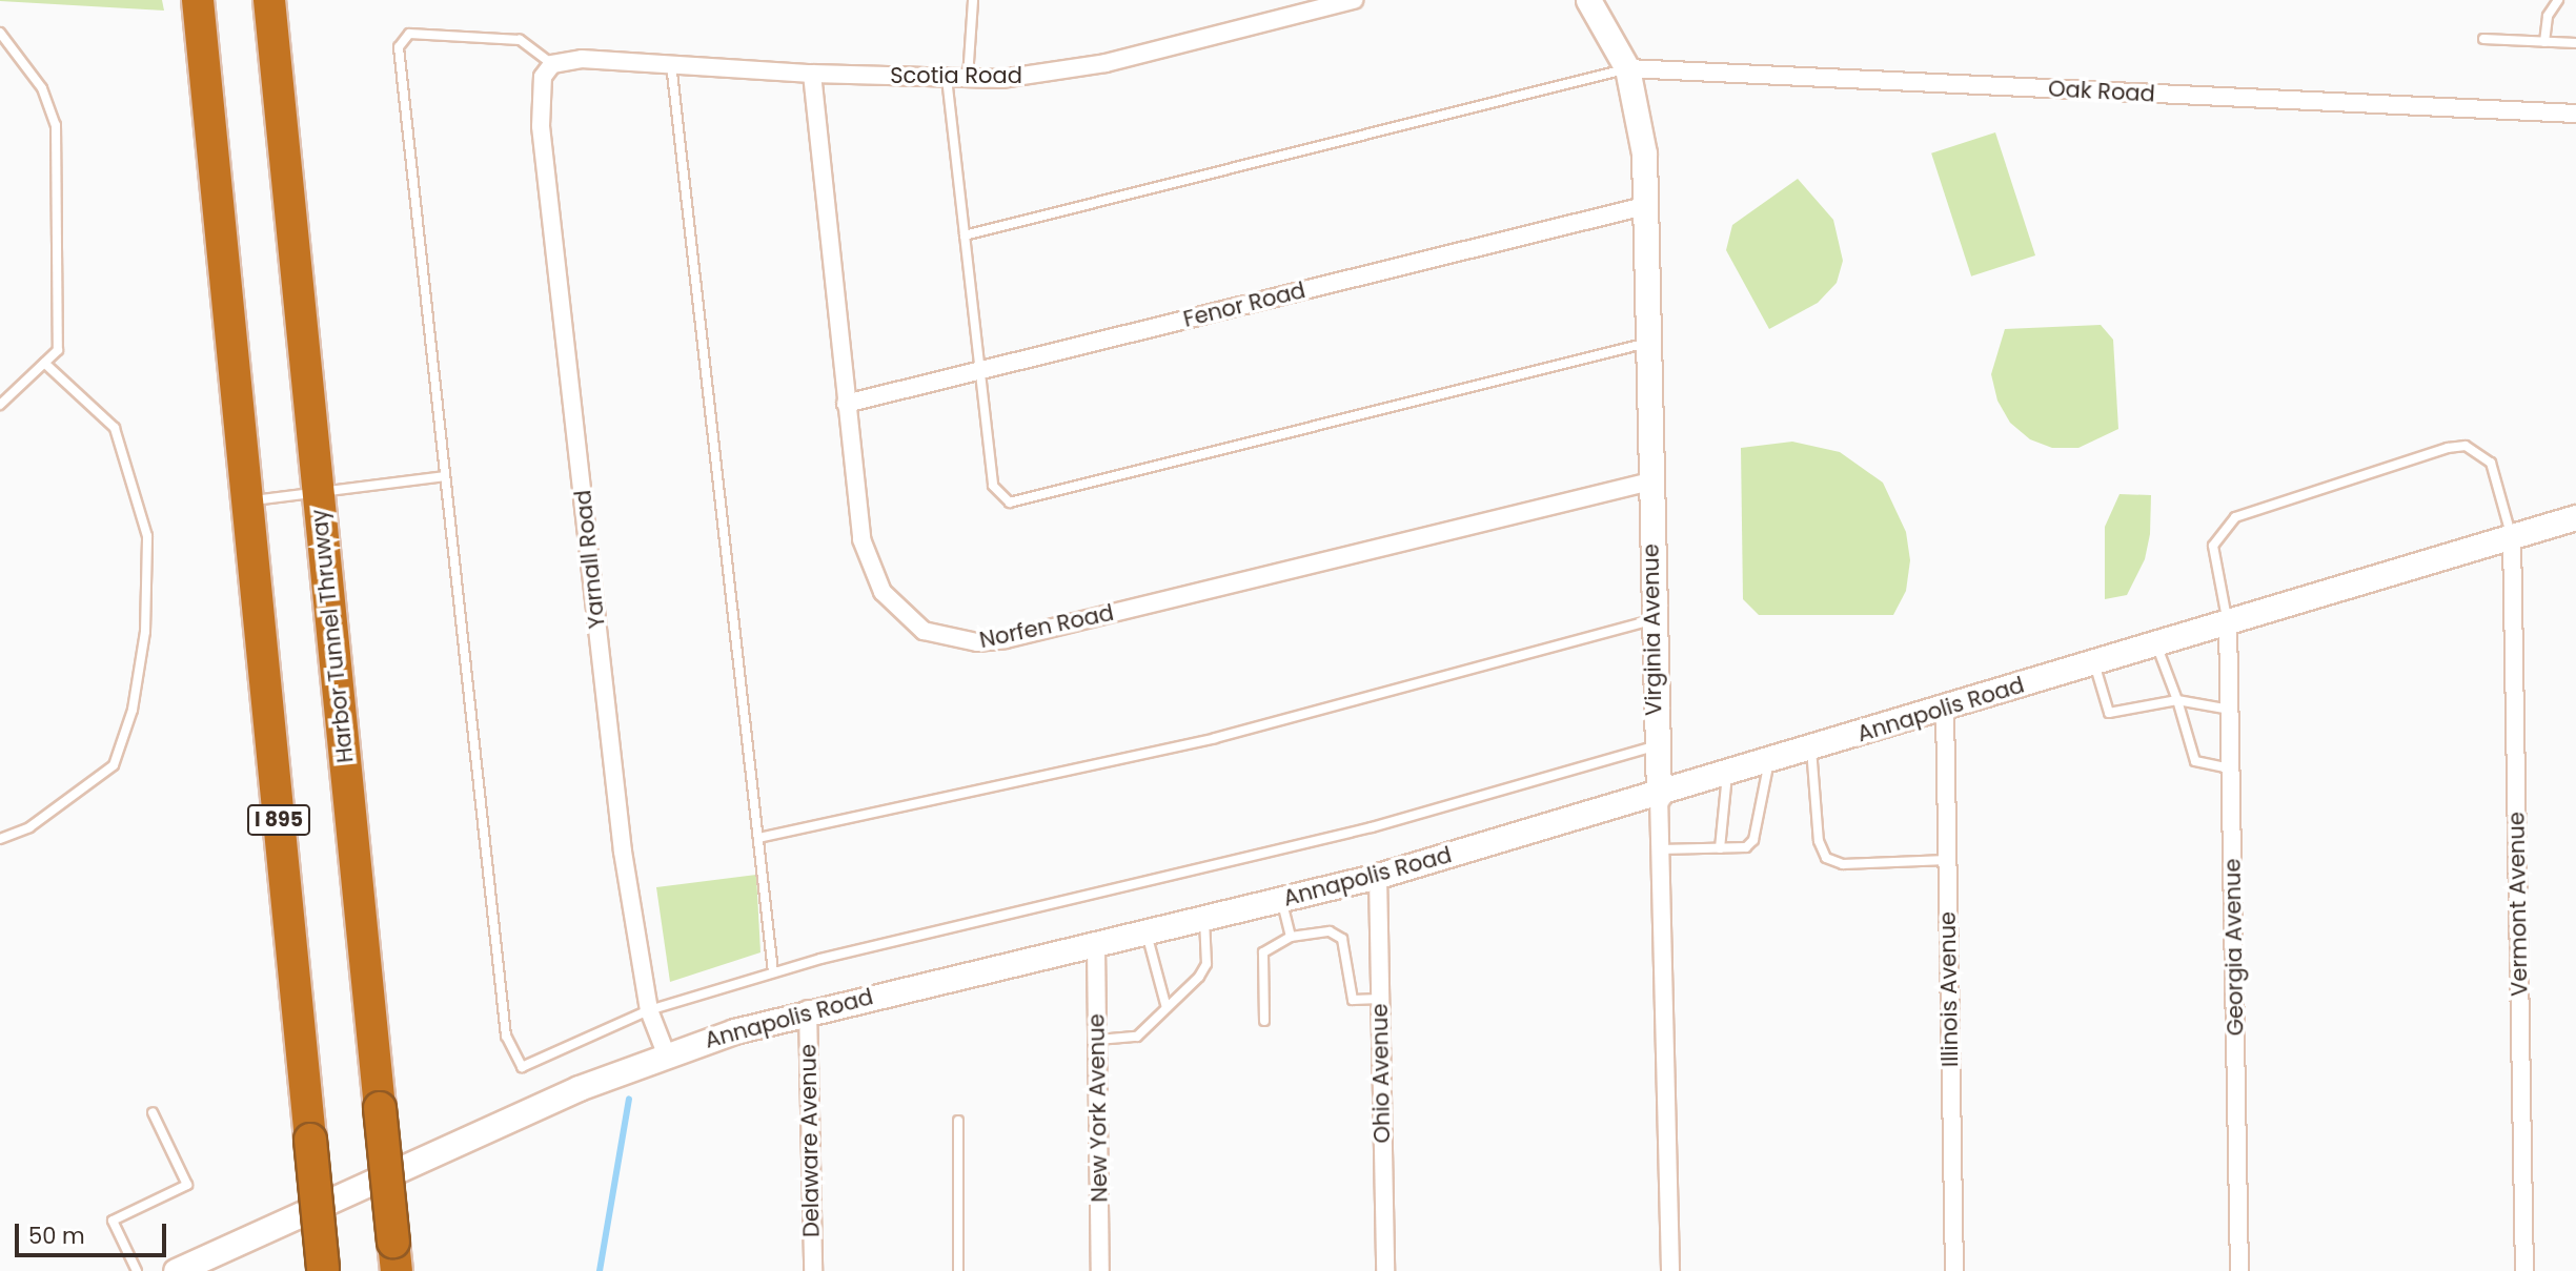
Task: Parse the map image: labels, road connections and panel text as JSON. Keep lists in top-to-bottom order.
{
  "streets": {
    "highway": ["Harbor Tunnel Thruway", "I 895"],
    "main road": ["Virginia Avenue", "Annapolis Road"],
    "street": [
      "Scotia Road",
      "Oak Road",
      "Fenor Road",
      "Yarnall Road",
      "Norfen Road",
      "Vermont Avenue",
      "Georgia Avenue",
      "Illinois Avenue",
      "Ohio Avenue",
      "New York Avenue",
      "Delaware Avenue"
    ]
  },
  "crossings": [
    ["Scotia Road", "Yarnall Road"],
    ["Scotia Road", "Norfen Road"],
    ["Oak Road", "Virginia Avenue"],
    ["Fenor Road", "Norfen Road"],
    ["Fenor Road", "Virginia Avenue"],
    ["Yarnall Road", "Annapolis Road"],
    ["Norfen Road", "Virginia Avenue"],
    ["Virginia Avenue", "Annapolis Road"],
    ["Annapolis Road", "Vermont Avenue"],
    ["Annapolis Road", "Georgia Avenue"],
    ["Annapolis Road", "Illinois Avenue"],
    ["Annapolis Road", "Ohio Avenue"],
    ["Annapolis Road", "New York Avenue"],
    ["Annapolis Road", "Delaware Avenue"]
  ],
  "scale_bar": "50 m"
}
